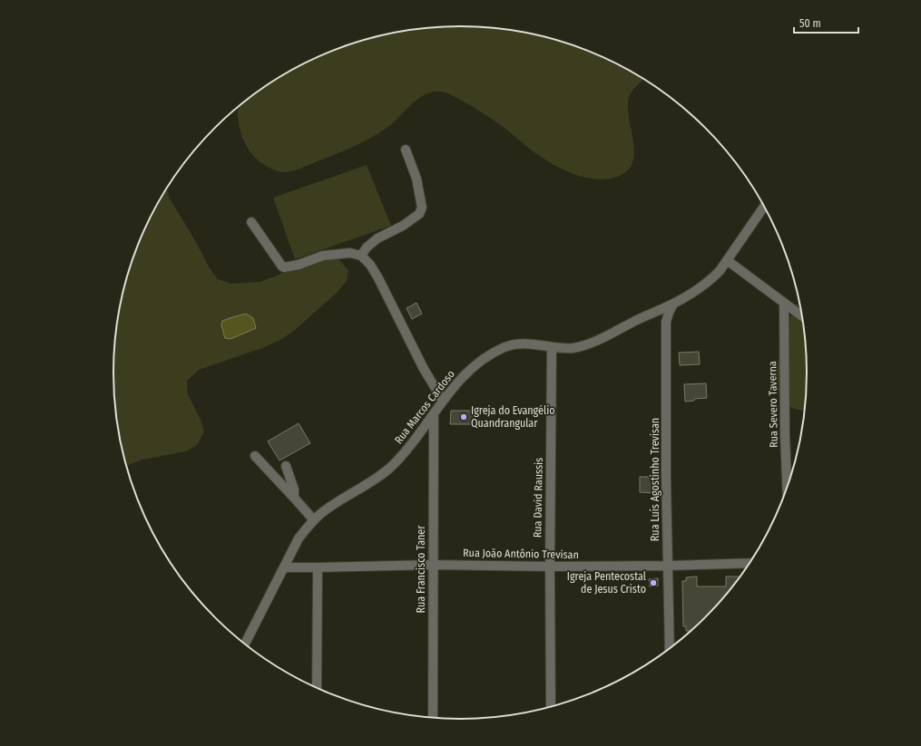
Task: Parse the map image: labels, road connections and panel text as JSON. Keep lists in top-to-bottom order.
{
  "streets": {
    "street": [
      "Rua Severo Taverna",
      "Rua Marcos Cardoso",
      "Rua Luís Agostinho Trevisan",
      "Rua David Raussis",
      "Rua João Antônio Trevisan",
      "Rua Francisco Taner"
    ]
  },
  "crossings": [
    ["Rua Marcos Cardoso", "Rua Luís Agostinho Trevisan"],
    ["Rua Marcos Cardoso", "Rua David Raussis"],
    ["Rua Marcos Cardoso", "Rua João Antônio Trevisan"],
    ["Rua Marcos Cardoso", "Rua Francisco Taner"],
    ["Rua Luís Agostinho Trevisan", "Rua João Antônio Trevisan"],
    ["Rua David Raussis", "Rua João Antônio Trevisan"],
    ["Rua João Antônio Trevisan", "Rua Francisco Taner"]
  ],
  "places": ["Igreja do Evangélio Quandrangular", "Igreja Pentecostal de Jesus Cristo"],
  "scale_bar": "50 m"
}
